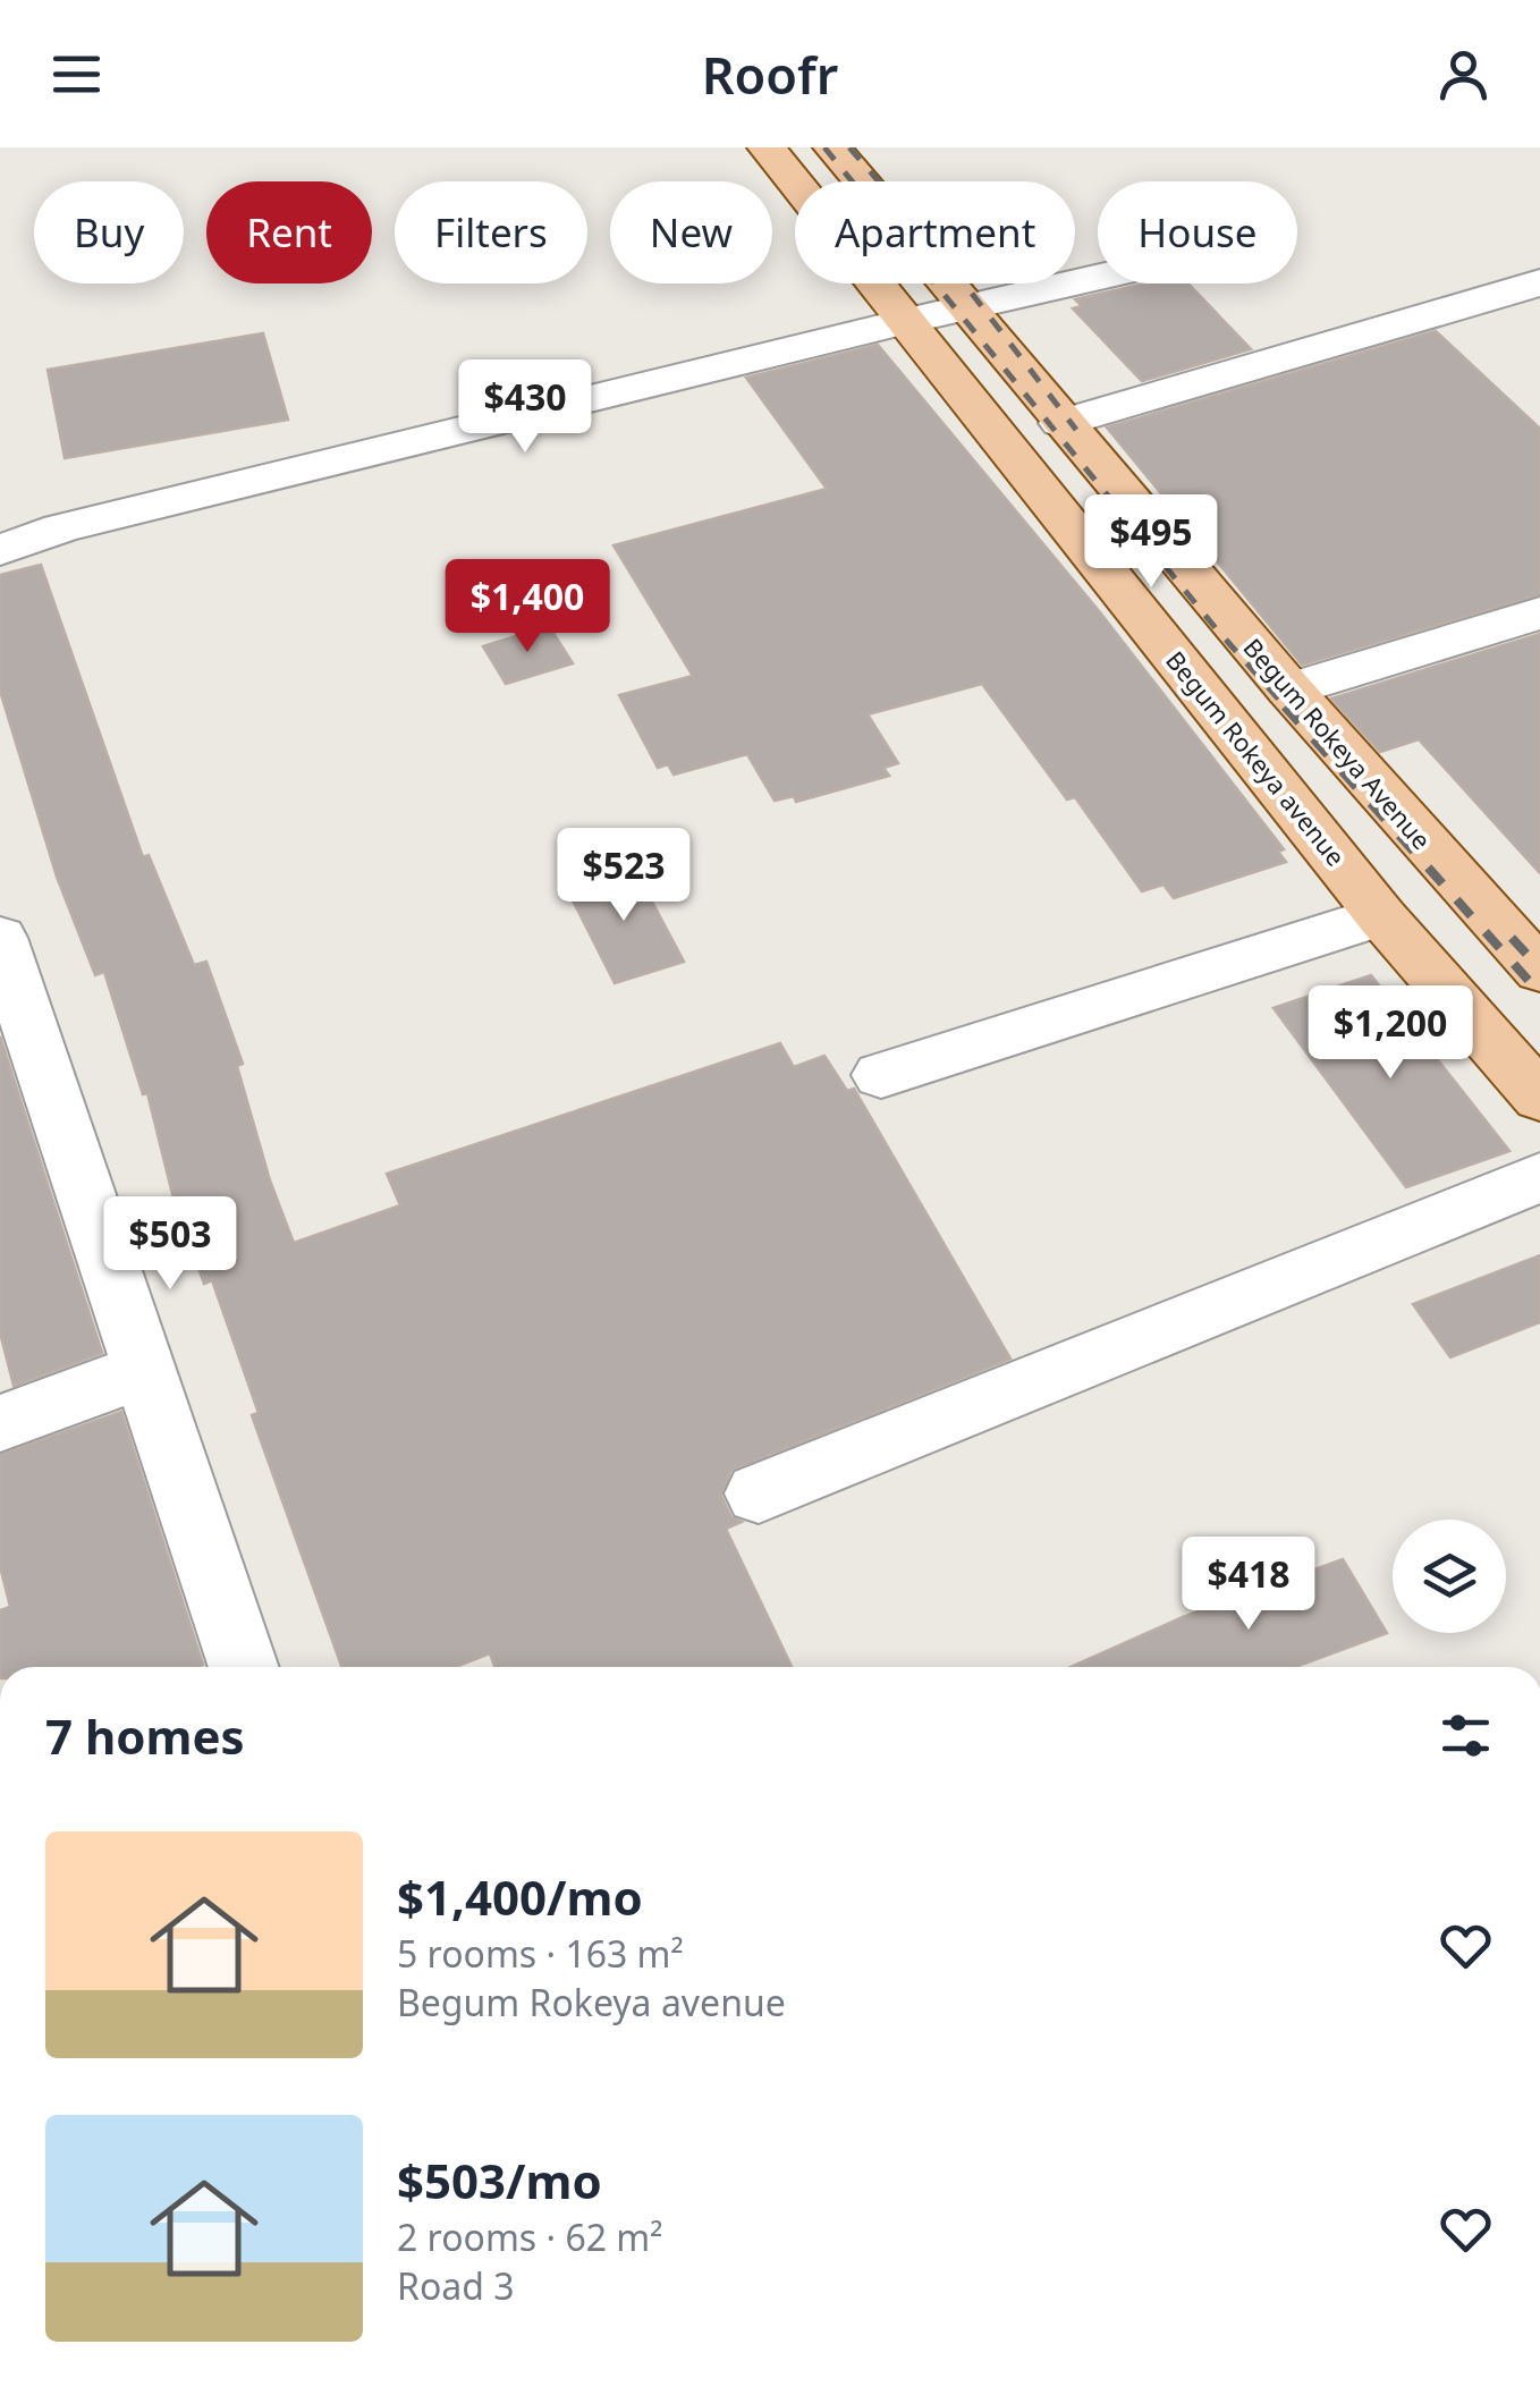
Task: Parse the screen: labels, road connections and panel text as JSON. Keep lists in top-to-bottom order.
{
  "streets": {
    "main road": ["Begum Rokeya Avenue", "Begum Rokeya avenue"]
  },
  "page": {
    "header": "Roofr",
    "chip": [
      "Buy",
      "Rent",
      "Filters",
      "New",
      "Apartment",
      "House"
    ],
    "price": [
      "$430",
      "$495",
      "$1,400",
      "$523",
      "$1,200",
      "$503",
      "$418"
    ],
    "heading": "7 homes",
    "list": [
      {
        "name": "$1,400/mo",
        "note": "5 rooms · 163 m² · Begum Rokeya avenue"
      },
      {
        "name": "$503/mo",
        "note": "2 rooms · 62 m² · Road 3"
      }
    ]
  }
}
